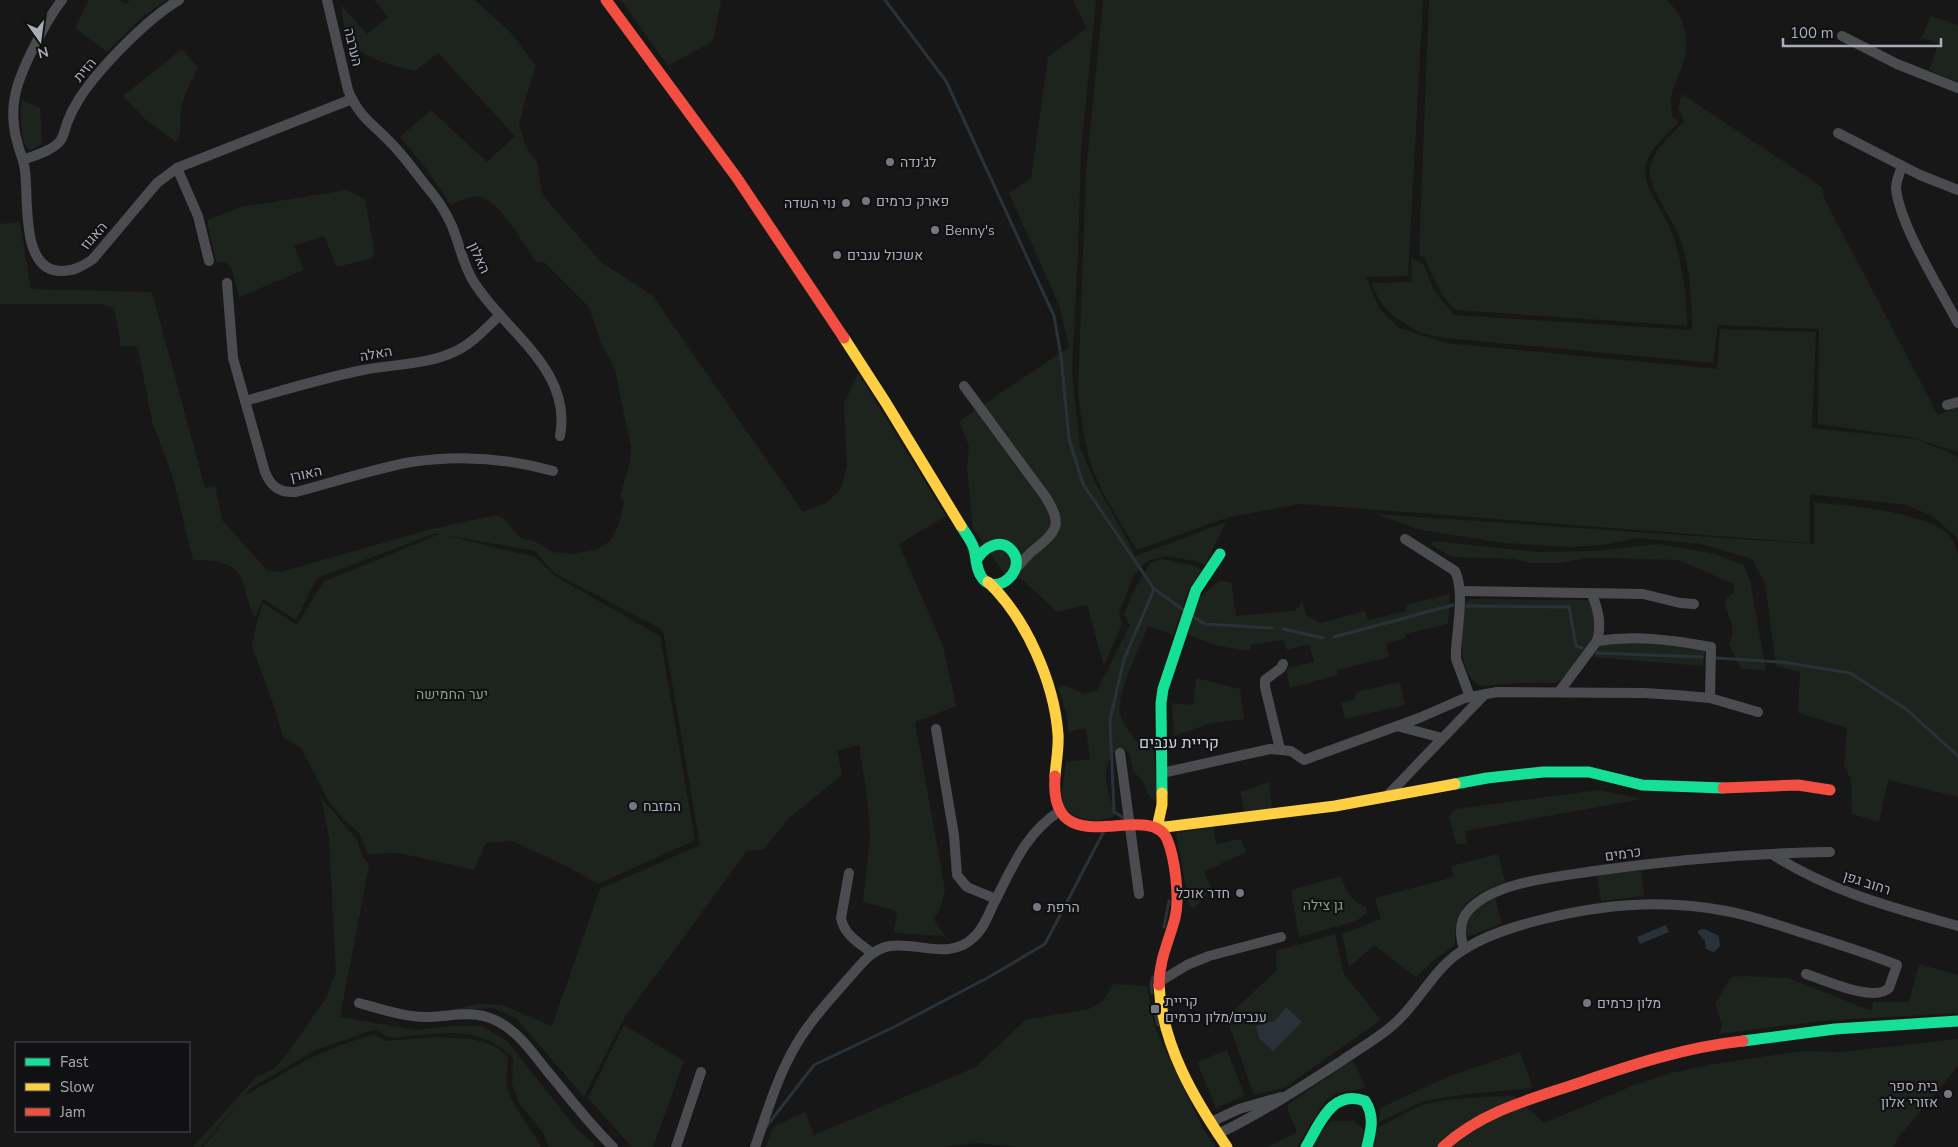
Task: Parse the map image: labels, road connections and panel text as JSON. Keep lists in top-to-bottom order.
{
  "streets": {
    "street": [
      "הערבה",
      "הזית",
      "האגוז",
      "האלון",
      "האלה",
      "האורן",
      "כרמים",
      "רחוב גפן"
    ]
  },
  "crossings": [
    ["הערבה", "האגוז"],
    ["הערבה", "האלון"],
    ["הזית", "האגוז"],
    ["האגוז", "האלון"],
    ["האלון", "האלה"],
    ["האלה", "האורן"],
    ["כרמים", "רחוב גפן"]
  ],
  "districts": ["קריית ענבים"],
  "parks": ["יער החמישה", "גן צילה"],
  "places": {
    "other": [
      "לג'נדה",
      "פארק כרמים",
      "נוי השדה",
      "Benny's",
      "אשכול ענבים",
      "המזבח",
      "חדר אוכל",
      "הרפת",
      "מלון כרמים",
      "בית ספר אזורי אלון"
    ],
    "transit": ["קריית ענבים/מלון כרמים"]
  },
  "legend": ["Fast", "Slow", "Jam"],
  "scale_bar": "100 m",
  "north": "bottom"
}
